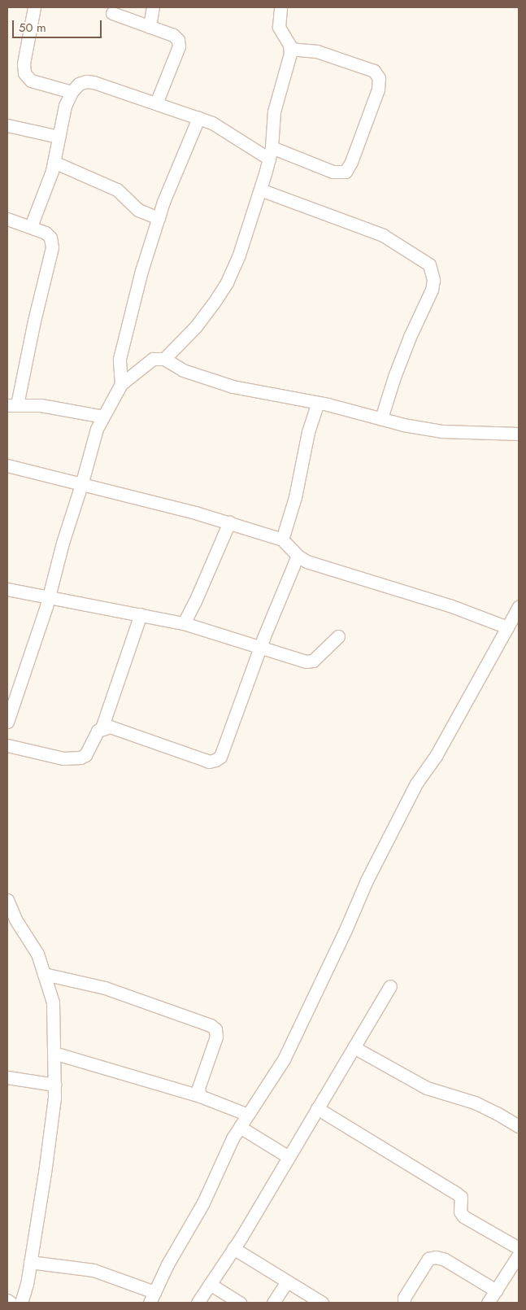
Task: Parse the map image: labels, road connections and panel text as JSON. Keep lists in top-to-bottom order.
{
  "scale_bar": "50 m"
}
